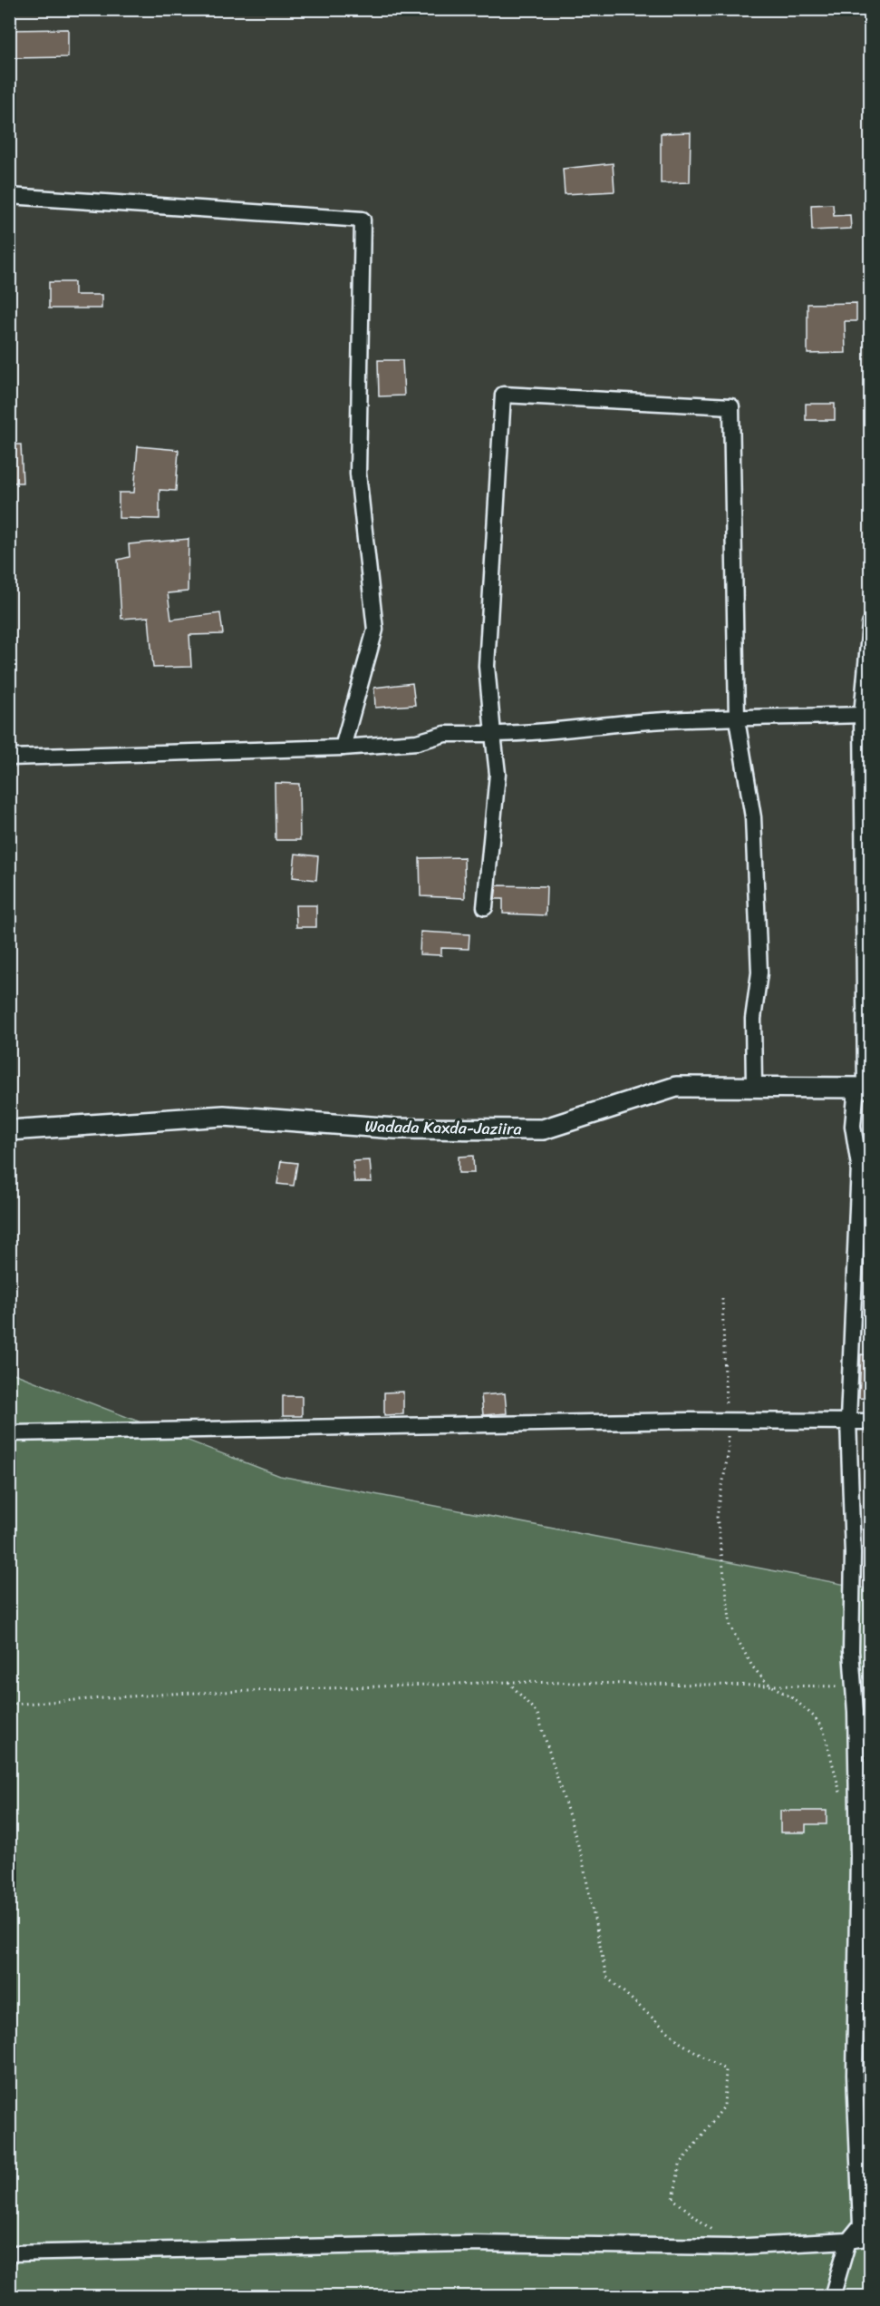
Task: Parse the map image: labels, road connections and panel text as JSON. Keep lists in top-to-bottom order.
{
  "streets": {
    "street": ["Wadada Kaxda-Jaziira"]
  }
}
